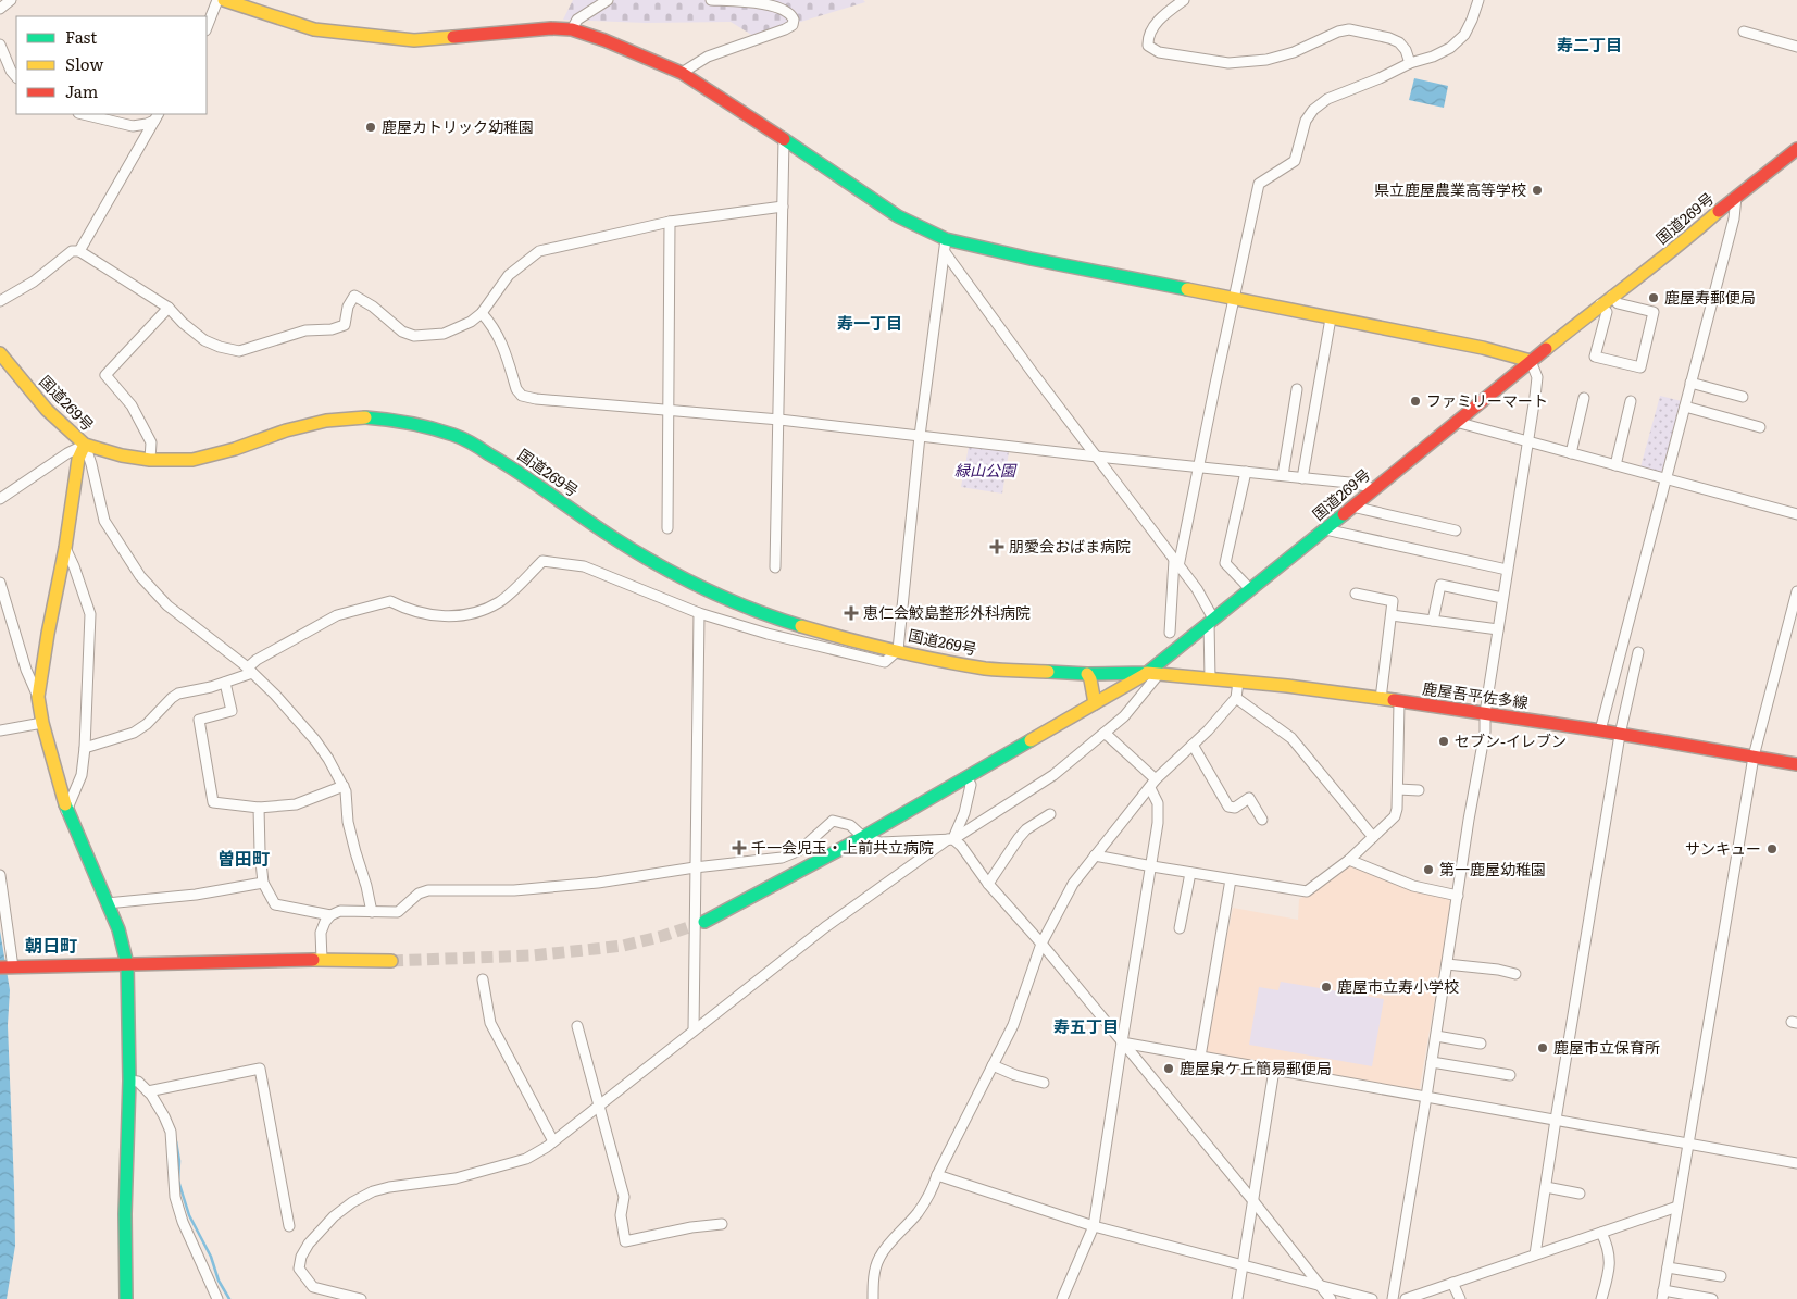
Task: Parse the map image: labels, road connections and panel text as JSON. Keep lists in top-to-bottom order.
{
  "streets": {
    "main road": ["国道269号", "鹿屋吾平佐多線"]
  },
  "crossings": [
    ["国道269号", "鹿屋吾平佐多線"]
  ],
  "districts": [
    "寿二丁目",
    "寿一丁目",
    "曽田町",
    "朝日町",
    "寿五丁目"
  ],
  "parks": ["緑山公園"],
  "places": {
    "other": [
      "鹿屋カトリック幼稚園",
      "県立鹿屋農業高等学校",
      "鹿屋寿郵便局",
      "ファミリーマート",
      "セブン-イレブン",
      "サンキュー",
      "第一鹿屋幼稚園",
      "鹿屋市立寿小学校",
      "鹿屋市立保育所",
      "鹿屋泉ケ丘簡易郵便局"
    ],
    "health": ["朋愛会おばま病院", "恵仁会鮫島整形外科病院", "千一会児玉・上前共立病院"]
  },
  "legend": ["Fast", "Slow", "Jam"]
}
